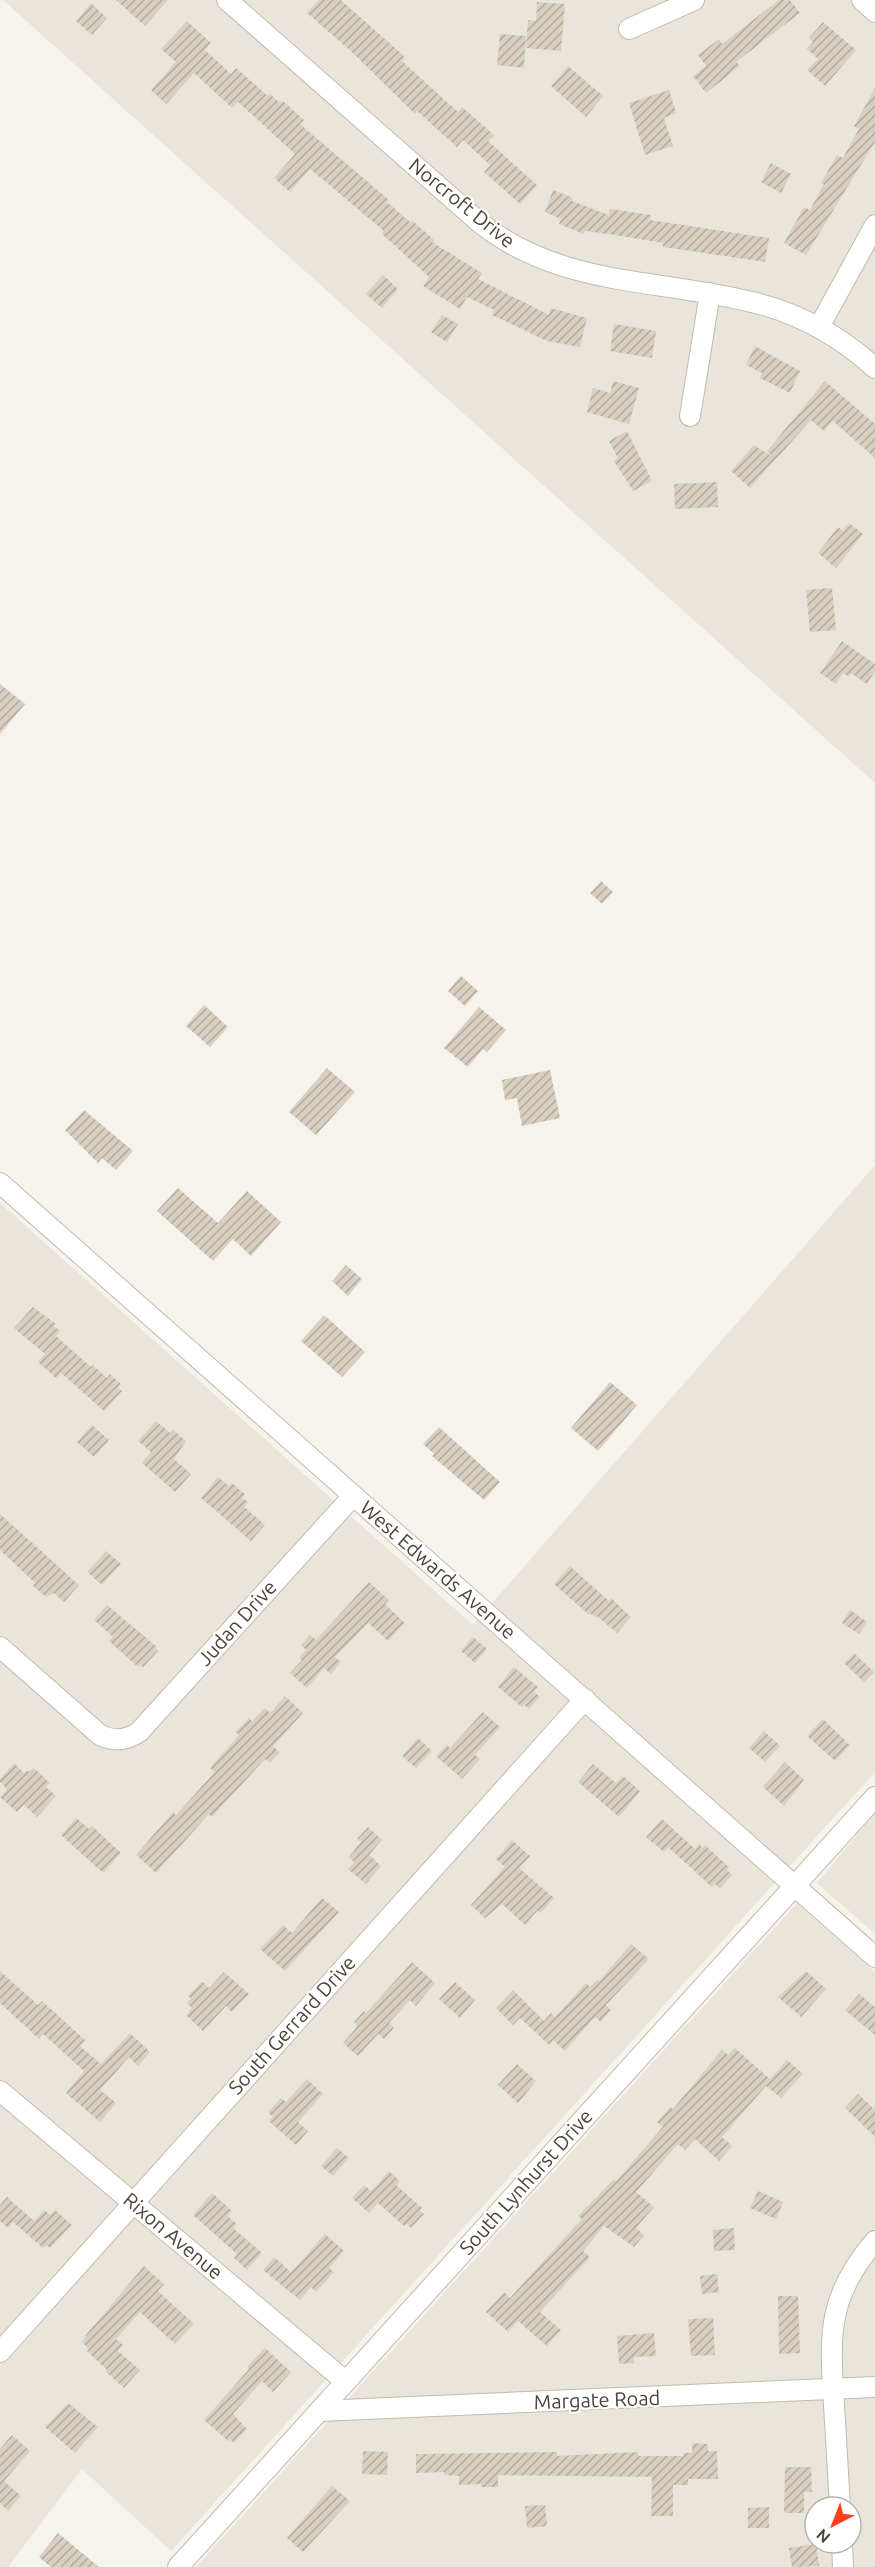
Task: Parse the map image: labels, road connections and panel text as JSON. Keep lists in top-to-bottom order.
{
  "streets": {
    "street": [
      "Norcroft Drive",
      "West Edwards Avenue",
      "Judan Drive",
      "South Gerrard Drive",
      "South Lynhurst Drive",
      "Rixon Avenue",
      "Margate Road"
    ]
  },
  "crossings": [
    ["West Edwards Avenue", "Judan Drive"],
    ["West Edwards Avenue", "South Gerrard Drive"],
    ["West Edwards Avenue", "South Lynhurst Drive"],
    ["South Gerrard Drive", "Rixon Avenue"],
    ["South Lynhurst Drive", "Rixon Avenue"],
    ["South Lynhurst Drive", "Margate Road"]
  ],
  "north": "bottom left"
}
